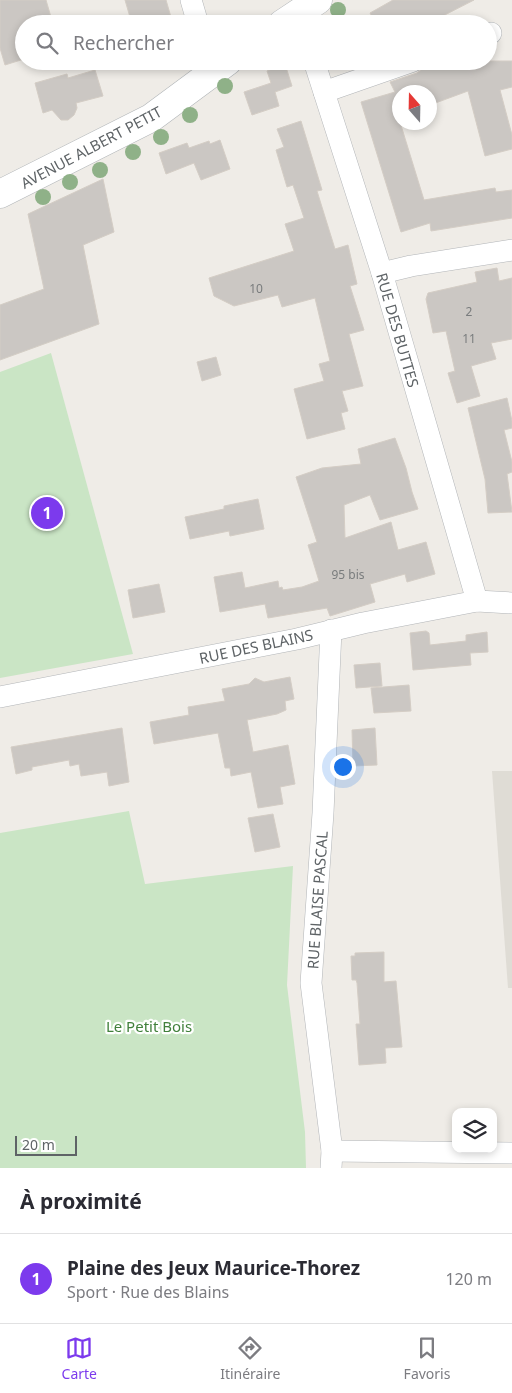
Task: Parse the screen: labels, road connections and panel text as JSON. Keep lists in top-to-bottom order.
{
  "streets": {
    "main road": ["AVENUE ALBERT PETIT"],
    "street": ["RUE DES BUTTES", "RUE DES BLAINS", "RUE BLAISE PASCAL"]
  },
  "crossings": [
    ["RUE DES BUTTES", "RUE DES BLAINS"],
    ["RUE DES BLAINS", "RUE BLAISE PASCAL"]
  ],
  "parks": ["Le Petit Bois"],
  "house_numbers": [
    "10",
    "2",
    "11",
    "95 bis"
  ],
  "scale_bar": "20 m",
  "north": "top",
  "page": {
    "search": "Rechercher",
    "pins": "1",
    "scale": "20 m",
    "heading": "À proximité",
    "list": [
      {
        "mark": "1",
        "name": "Plaine des Jeux Maurice-Thorez",
        "note": "Sport · Rue des Blains",
        "value": "120 m"
      }
    ],
    "nav": ["Carte", "Itinéraire", "Favoris"]
  }
}
